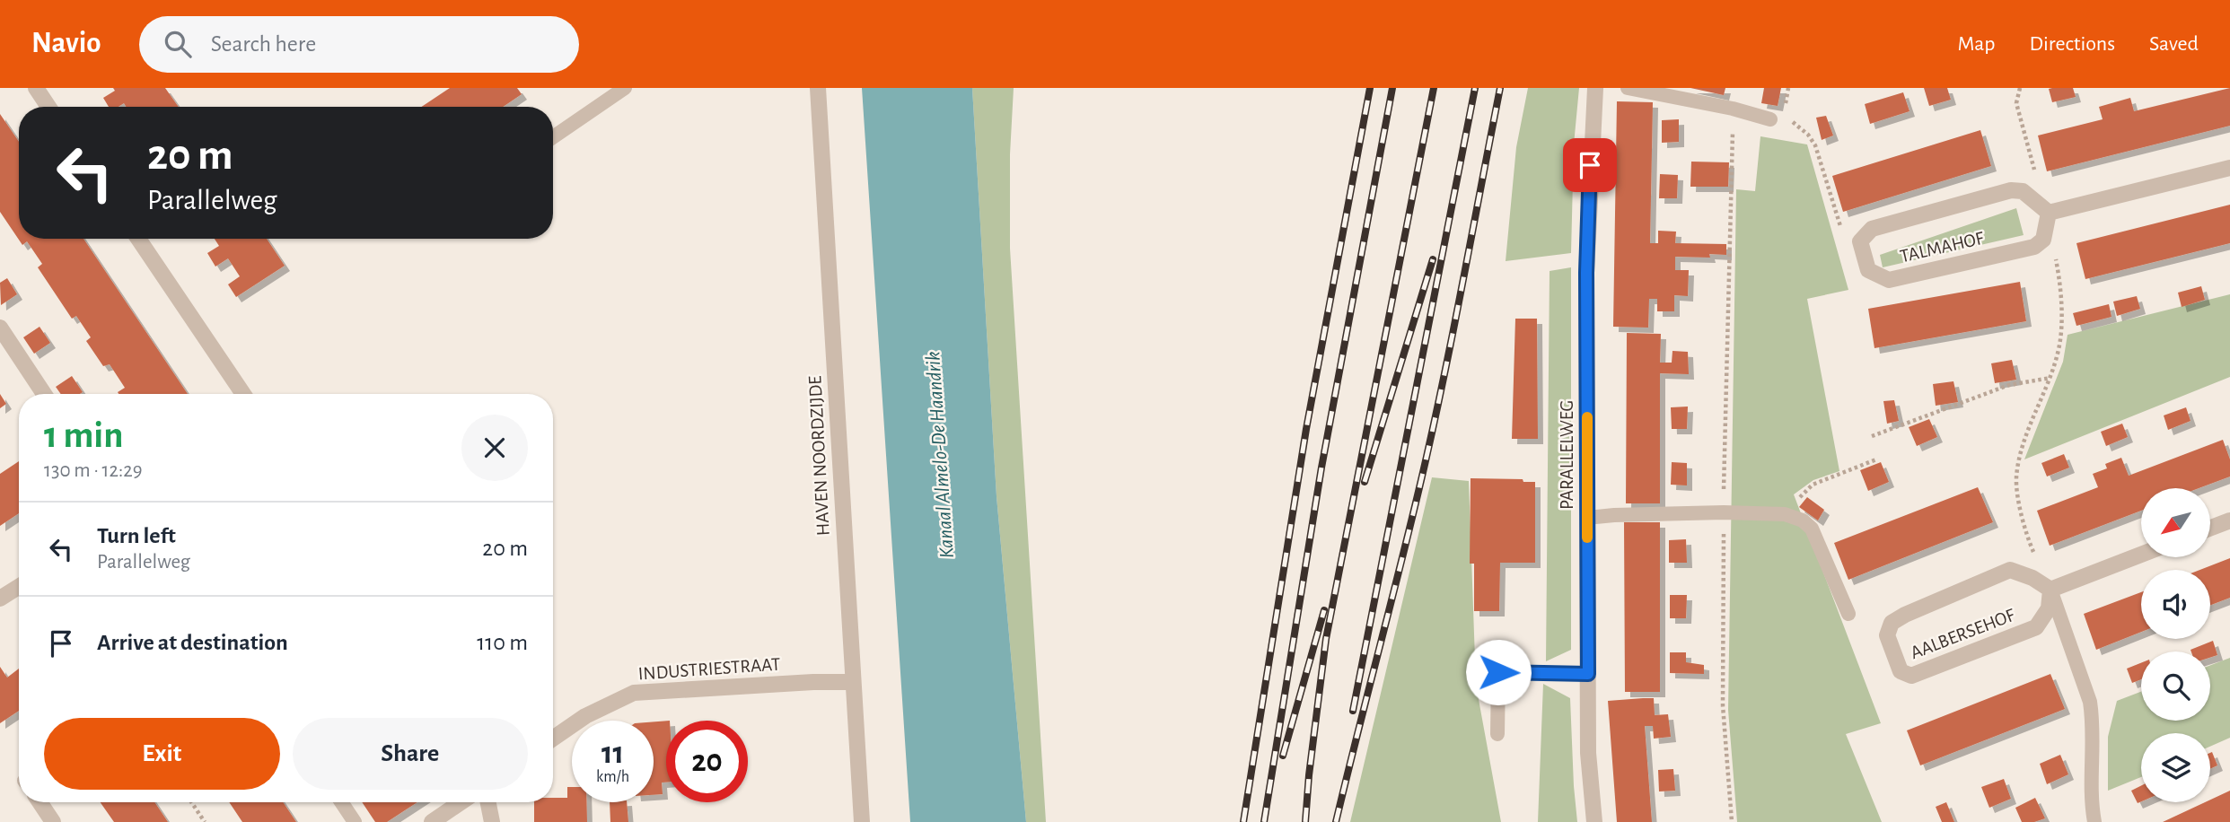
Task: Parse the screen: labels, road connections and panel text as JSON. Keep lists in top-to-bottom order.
{
  "streets": {
    "street": [
      "TALMAHOF",
      "PARALLELWEG",
      "HAVEN NOORDZIJDE",
      "AALBERSEHOF",
      "INDUSTRIESTRAAT"
    ]
  },
  "crossings": [
    ["HAVEN NOORDZIJDE", "INDUSTRIESTRAAT"]
  ],
  "water": ["Kanaal Almelo-De Haandrik"],
  "north": "bottom left",
  "page": {
    "header": "Navio",
    "search": "Search here",
    "nav": ["Map", "Directions", "Saved"],
    "turn": ["20 m", "Parallelweg"],
    "heading": ["1 min", "130 m · 12:29"],
    "list": [
      {
        "name": "Turn left",
        "note": "Parallelweg",
        "value": "20 m"
      },
      {
        "name": "Arrive at destination",
        "value": "110 m"
      }
    ],
    "buttons": ["Exit", "Share"],
    "speed": "11 km/h",
    "limit": "20"
  }
}
